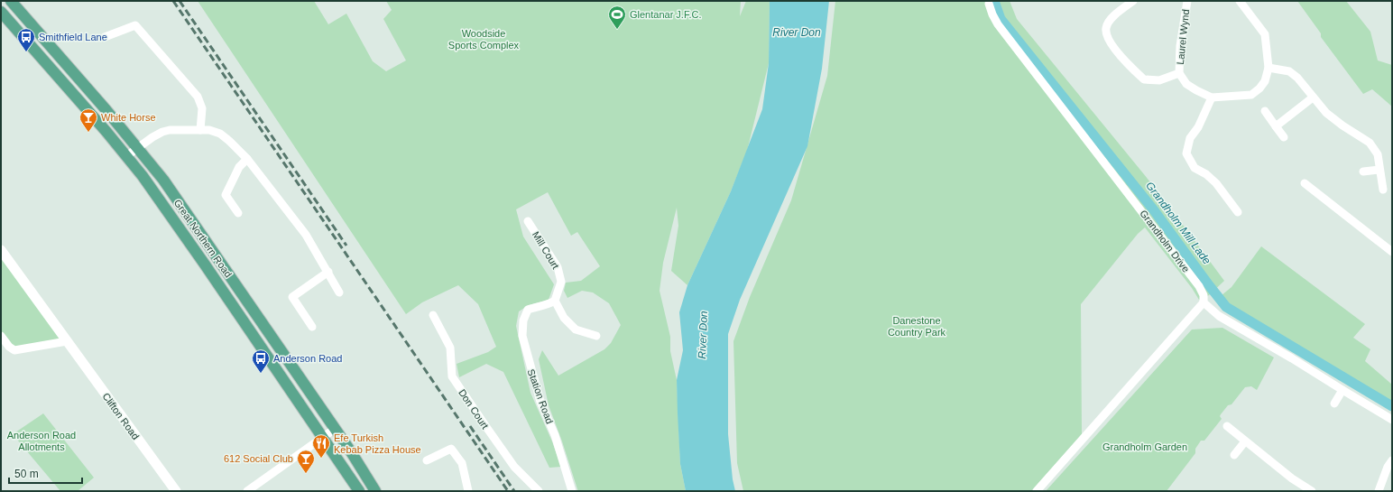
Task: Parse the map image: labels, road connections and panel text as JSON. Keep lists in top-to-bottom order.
{
  "streets": {
    "main road": ["Great Northern Road"],
    "street": [
      "Laurel Wynd",
      "Grandholm Drive",
      "Mill Court",
      "Station Road",
      "Don Court",
      "Clifton Road"
    ]
  },
  "crossings": [
    ["Mill Court", "Station Road"]
  ],
  "water": ["River Don", "Grandholm Mill Lade"],
  "parks": [
    "Woodside Sports Complex",
    "Danestone Country Park",
    "Anderson Road Allotments",
    "Grandholm Garden"
  ],
  "places": {
    "sports": ["Glentanar J.F.C."],
    "bus stop": ["Smithfield Lane", "Anderson Road"],
    "bar": ["White Horse", "612 Social Club"],
    "restaurant": ["Efe Turkish Kebab Pizza House"]
  },
  "scale_bar": "50 m"
}
